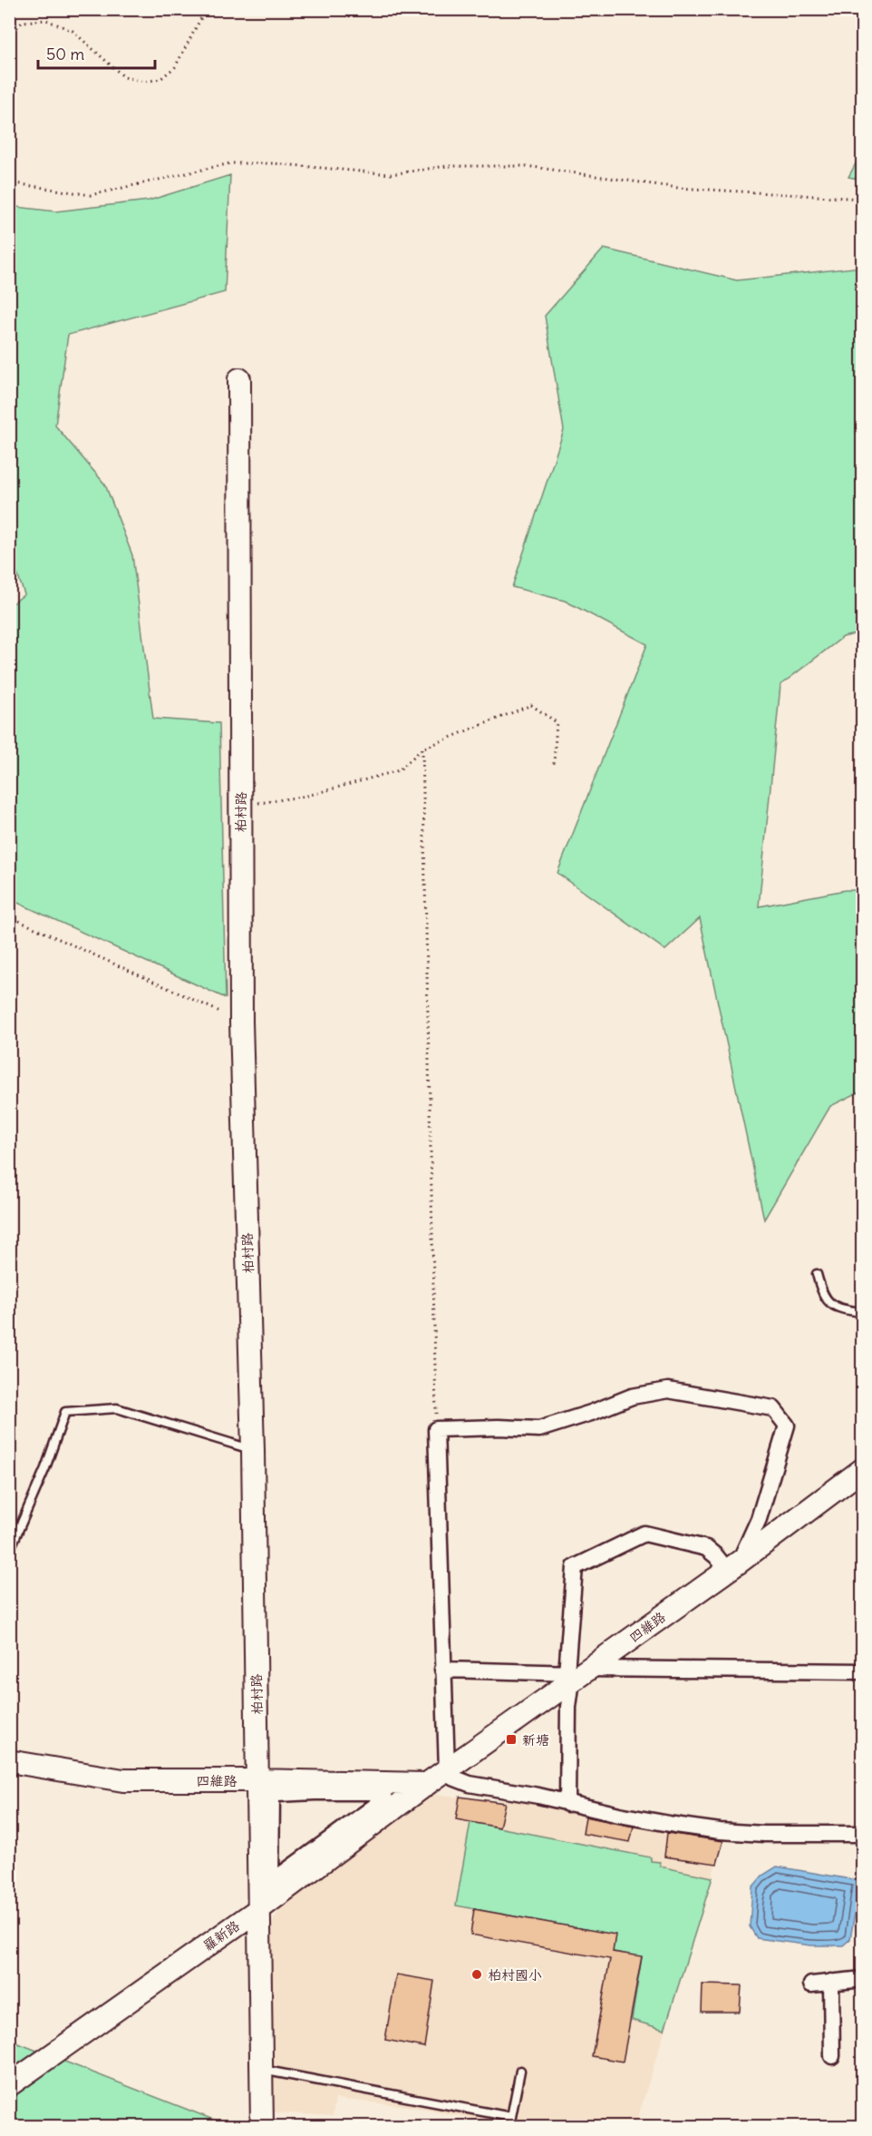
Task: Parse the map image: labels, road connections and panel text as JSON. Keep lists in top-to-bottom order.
{
  "streets": {
    "street": ["柏村路", "四維路", "羅新路"]
  },
  "crossings": [
    ["柏村路", "四維路"],
    ["柏村路", "羅新路"],
    ["四維路", "羅新路"]
  ],
  "places": {
    "transit": ["新塘"],
    "other": ["柏村國小"]
  },
  "scale_bar": "50 m"
}
